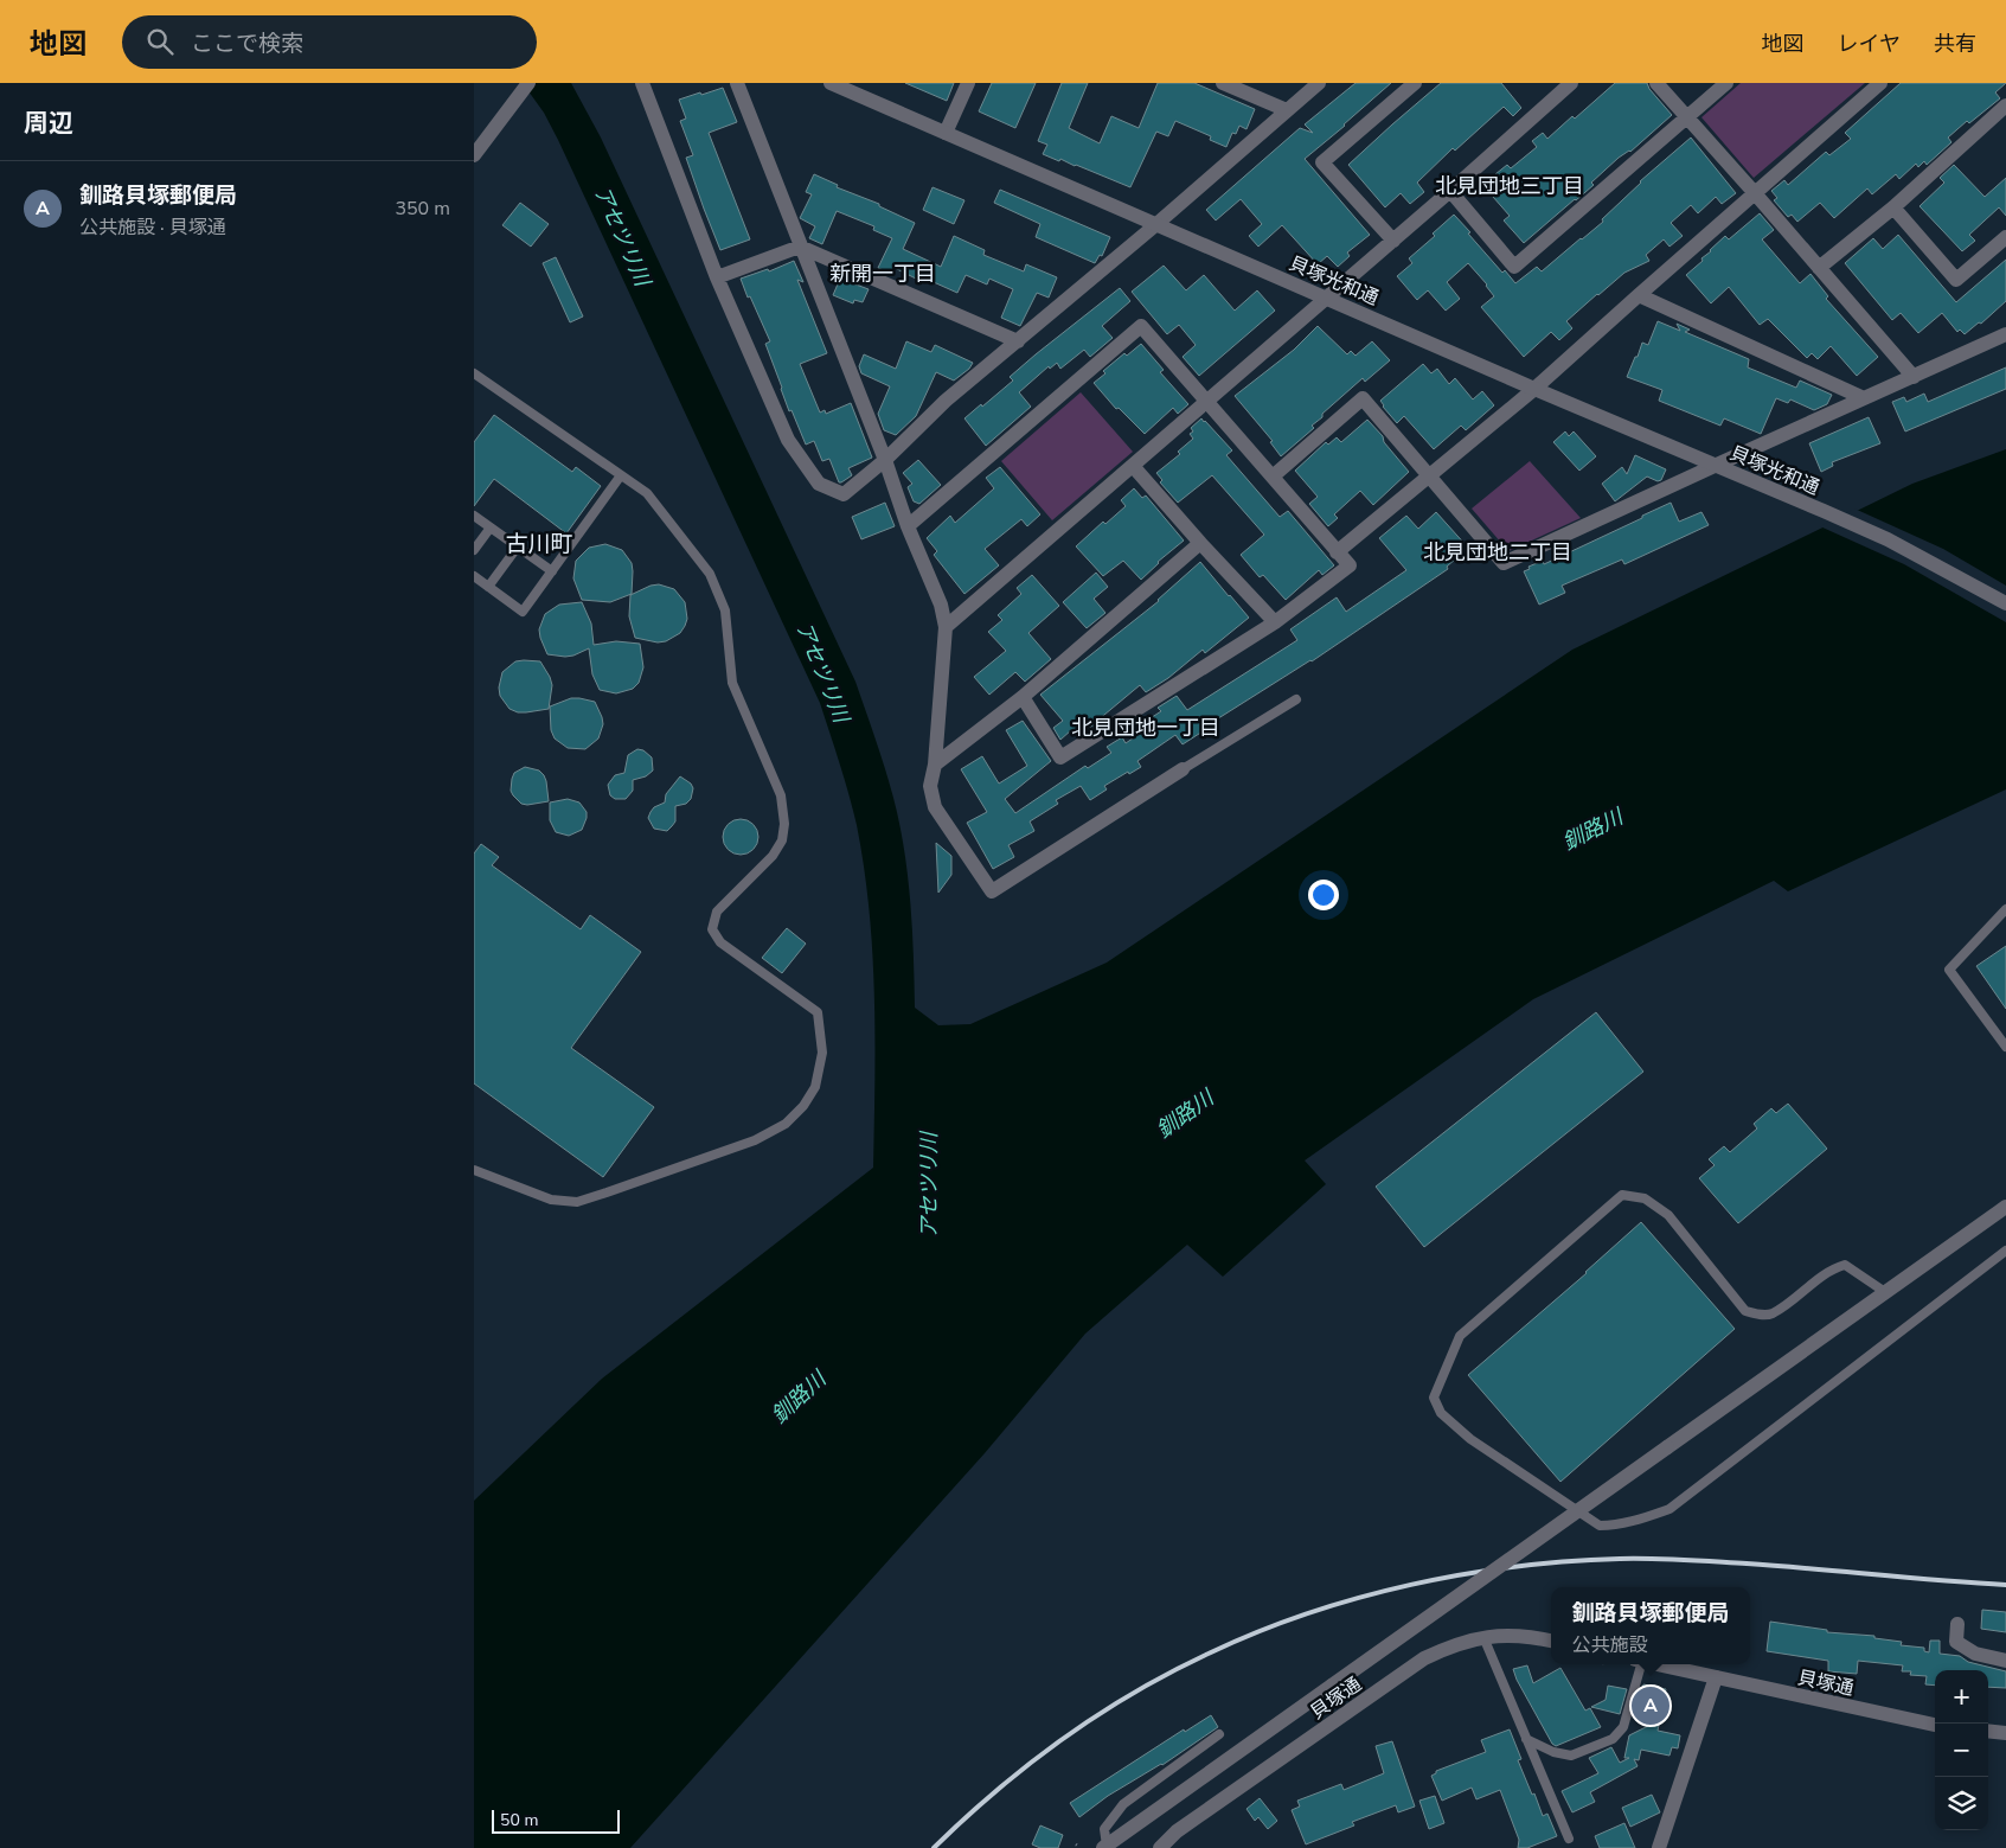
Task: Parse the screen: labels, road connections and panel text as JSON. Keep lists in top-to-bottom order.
{
  "streets": {
    "street": ["貝塚光和通", "貝塚通"]
  },
  "districts": [
    "北見団地三丁目",
    "新開一丁目",
    "古川町",
    "北見団地二丁目",
    "北見団地一丁目"
  ],
  "water": ["アセツリ川", "釧路川"],
  "scale_bar": "50 m",
  "page": {
    "header": "地図",
    "search": "ここで検索",
    "nav": ["地図", "レイヤ", "共有"],
    "heading": "周辺",
    "list": [
      {
        "mark": "A",
        "name": "釧路貝塚郵便局",
        "note": "公共施設 · 貝塚通",
        "value": "350 m"
      }
    ],
    "popup": ["釧路貝塚郵便局", "公共施設"],
    "map_buttons": ["+", "−"],
    "pins": "A",
    "scale": "50 m"
  }
}
